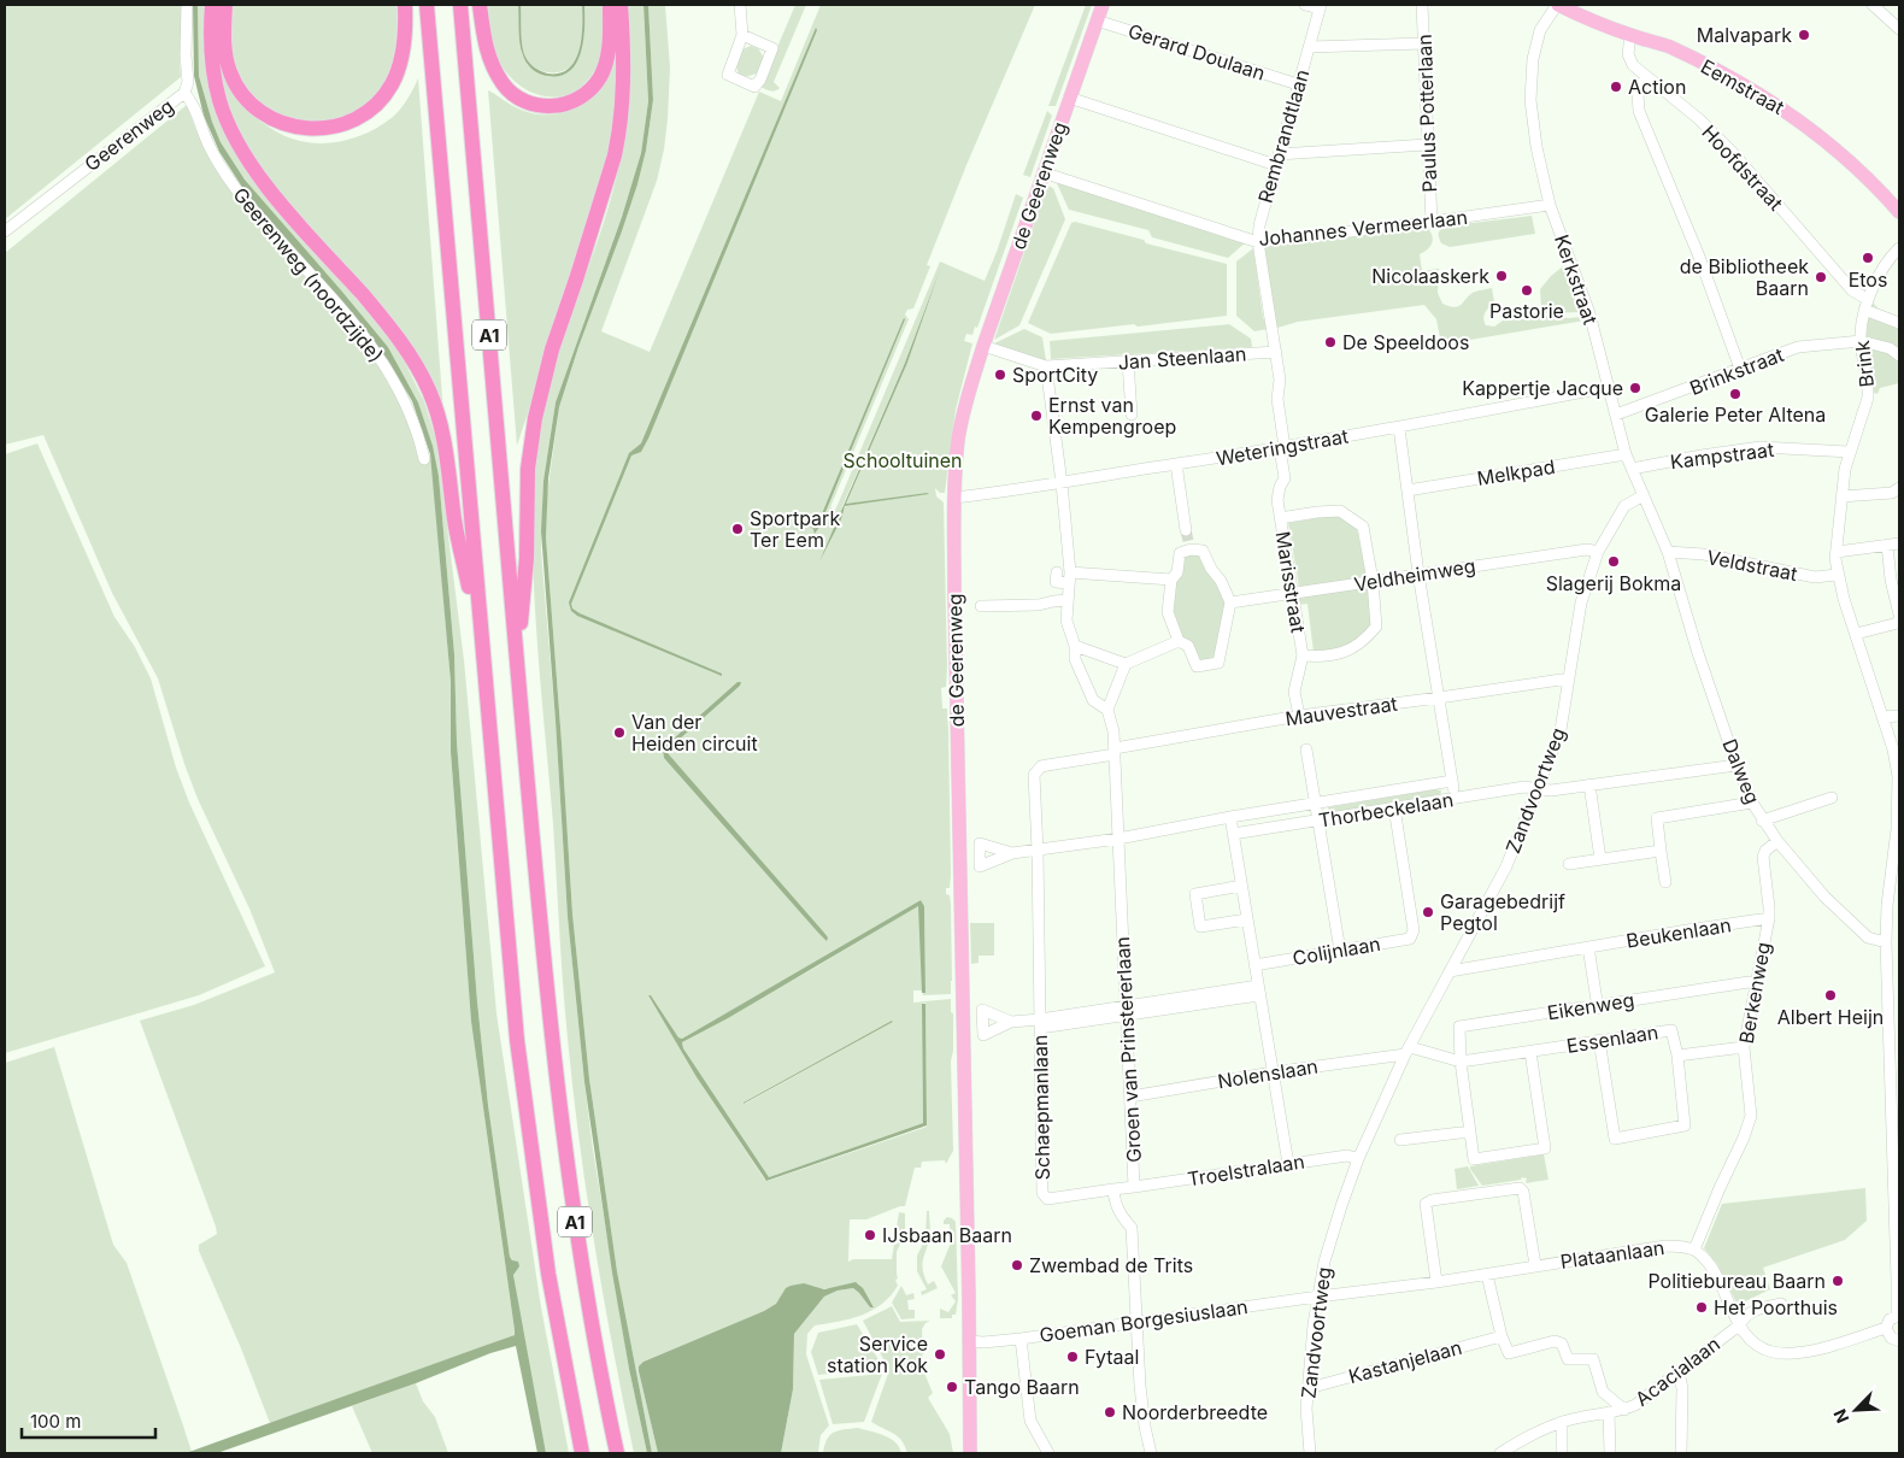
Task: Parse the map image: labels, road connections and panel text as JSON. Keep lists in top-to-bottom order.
{
  "streets": {
    "highway": ["A1"],
    "main road": ["Eemstraat", "de Geerenweg"],
    "street": [
      "Gerard Doulaan",
      "Paulus Potterlaan",
      "Geerenweg",
      "Rembrandtlaan",
      "Hoofdstraat",
      "Johannes Vermeerlaan",
      "Geerenweg (noordzijde)",
      "Kerkstraat",
      "Jan Steenlaan",
      "Brink",
      "Brinkstraat",
      "Weteringstraat",
      "Kampstraat",
      "Melkpad",
      "Veldstraat",
      "Veldheimweg",
      "Marisstraat",
      "Mauvestraat",
      "Dalweg",
      "Zandvoortweg",
      "Thorbeckelaan",
      "Beukenlaan",
      "Colijnlaan",
      "Berkenweg",
      "Eikenweg",
      "Essenlaan",
      "Groen van Prinstererlaan",
      "Nolenslaan",
      "Schaepmanlaan",
      "Troelstralaan",
      "Plataanlaan",
      "Goeman Borgesiuslaan",
      "Kastanjelaan",
      "Acacialaan"
    ]
  },
  "crossings": [
    ["Gerard Doulaan", "Rembrandtlaan"],
    ["Gerard Doulaan", "de Geerenweg"],
    ["Eemstraat", "Hoofdstraat"],
    ["Eemstraat", "Kerkstraat"],
    ["Paulus Potterlaan", "Johannes Vermeerlaan"],
    ["Geerenweg", "Geerenweg (noordzijde)"],
    ["Rembrandtlaan", "Johannes Vermeerlaan"],
    ["Rembrandtlaan", "Jan Steenlaan"],
    ["Rembrandtlaan", "Weteringstraat"],
    ["Rembrandtlaan", "Marisstraat"],
    ["Hoofdstraat", "Brink"],
    ["de Geerenweg", "Johannes Vermeerlaan"],
    ["de Geerenweg", "Jan Steenlaan"],
    ["de Geerenweg", "Weteringstraat"],
    ["de Geerenweg", "Goeman Borgesiuslaan"],
    ["Johannes Vermeerlaan", "Kerkstraat"],
    ["Kerkstraat", "Brinkstraat"],
    ["Kerkstraat", "Weteringstraat"],
    ["Kerkstraat", "Kampstraat"],
    ["Kerkstraat", "Melkpad"],
    ["Kerkstraat", "Veldstraat"],
    ["Kerkstraat", "Dalweg"],
    ["Kerkstraat", "Zandvoortweg"],
    ["Brink", "Brinkstraat"],
    ["Brink", "Kampstraat"],
    ["Brink", "Veldstraat"],
    ["Brink", "Dalweg"],
    ["Weteringstraat", "Marisstraat"],
    ["Veldstraat", "Dalweg"],
    ["Veldheimweg", "Marisstraat"],
    ["Veldheimweg", "Zandvoortweg"],
    ["Marisstraat", "Mauvestraat"],
    ["Mauvestraat", "Zandvoortweg"],
    ["Mauvestraat", "Groen van Prinstererlaan"],
    ["Mauvestraat", "Schaepmanlaan"],
    ["Dalweg", "Thorbeckelaan"],
    ["Dalweg", "Berkenweg"],
    ["Zandvoortweg", "Thorbeckelaan"],
    ["Zandvoortweg", "Beukenlaan"],
    ["Zandvoortweg", "Nolenslaan"],
    ["Zandvoortweg", "Troelstralaan"],
    ["Zandvoortweg", "Plataanlaan"],
    ["Zandvoortweg", "Goeman Borgesiuslaan"],
    ["Zandvoortweg", "Kastanjelaan"],
    ["Thorbeckelaan", "Colijnlaan"],
    ["Thorbeckelaan", "Groen van Prinstererlaan"],
    ["Thorbeckelaan", "Schaepmanlaan"],
    ["Beukenlaan", "Berkenweg"],
    ["Berkenweg", "Eikenweg"],
    ["Berkenweg", "Essenlaan"],
    ["Berkenweg", "Plataanlaan"],
    ["Eikenweg", "Essenlaan"],
    ["Groen van Prinstererlaan", "Nolenslaan"],
    ["Groen van Prinstererlaan", "Schaepmanlaan"],
    ["Groen van Prinstererlaan", "Troelstralaan"],
    ["Groen van Prinstererlaan", "Goeman Borgesiuslaan"],
    ["Plataanlaan", "Goeman Borgesiuslaan"]
  ],
  "parks": ["Schooltuinen"],
  "places": [
    "Malvapark",
    "Action",
    "Etos",
    "Nicolaaskerk",
    "de Bibliotheek Baarn",
    "Pastorie",
    "De Speeldoos",
    "SportCity",
    "Kappertje Jacque",
    "Galerie Peter Altena",
    "Ernst van Kempengroep",
    "Sportpark Ter Eem",
    "Slagerij Bokma",
    "Van der Heiden circuit",
    "Garagebedrijf Pegtol",
    "Albert Heijn",
    "IJsbaan Baarn",
    "Zwembad de Trits",
    "Politiebureau Baarn",
    "Het Poorthuis",
    "Service station Kok",
    "Fytaal",
    "Tango Baarn",
    "Noorderbreedte"
  ],
  "scale_bar": "100 m",
  "north": "bottom left"
}
